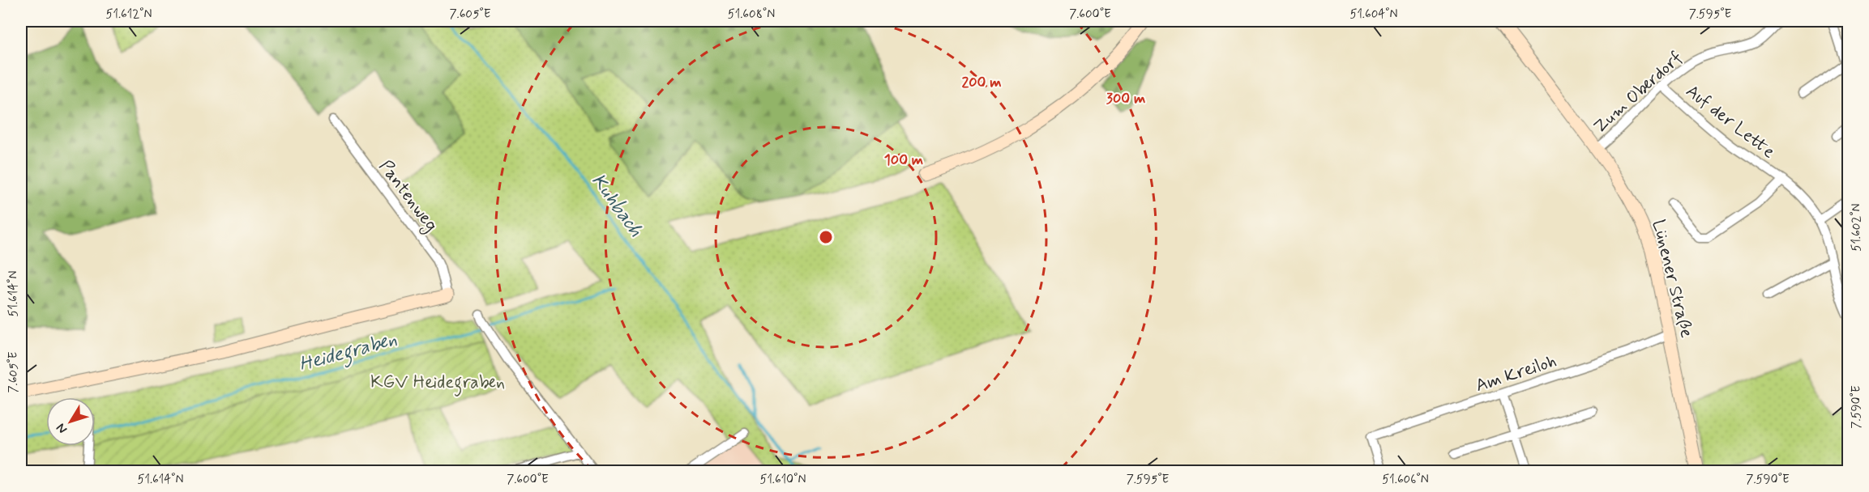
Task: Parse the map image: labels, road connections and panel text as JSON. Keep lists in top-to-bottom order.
{
  "streets": {
    "main road": ["Lünener Straße"],
    "street": [
      "Zum Oberdorf",
      "Auf der Lette",
      "Pantenweg",
      "Am Kreiloh"
    ]
  },
  "crossings": [
    ["Zum Oberdorf", "Auf der Lette"],
    ["Zum Oberdorf", "Lünener Straße"],
    ["Lünener Straße", "Am Kreiloh"]
  ],
  "water": ["Kuhbach", "Heidegraben"],
  "parks": ["KGV Heidegraben"],
  "north": "bottom left",
  "coordinates": [
    "51.612°N",
    "7.605°E",
    "51.608°N",
    "7.600°E",
    "51.604°N",
    "7.595°E",
    "51.602°N",
    "51.614°N",
    "7.590°E",
    "51.610°N",
    "51.606°N"
  ],
  "rings": ["200 m", "300 m", "100 m"]
}
